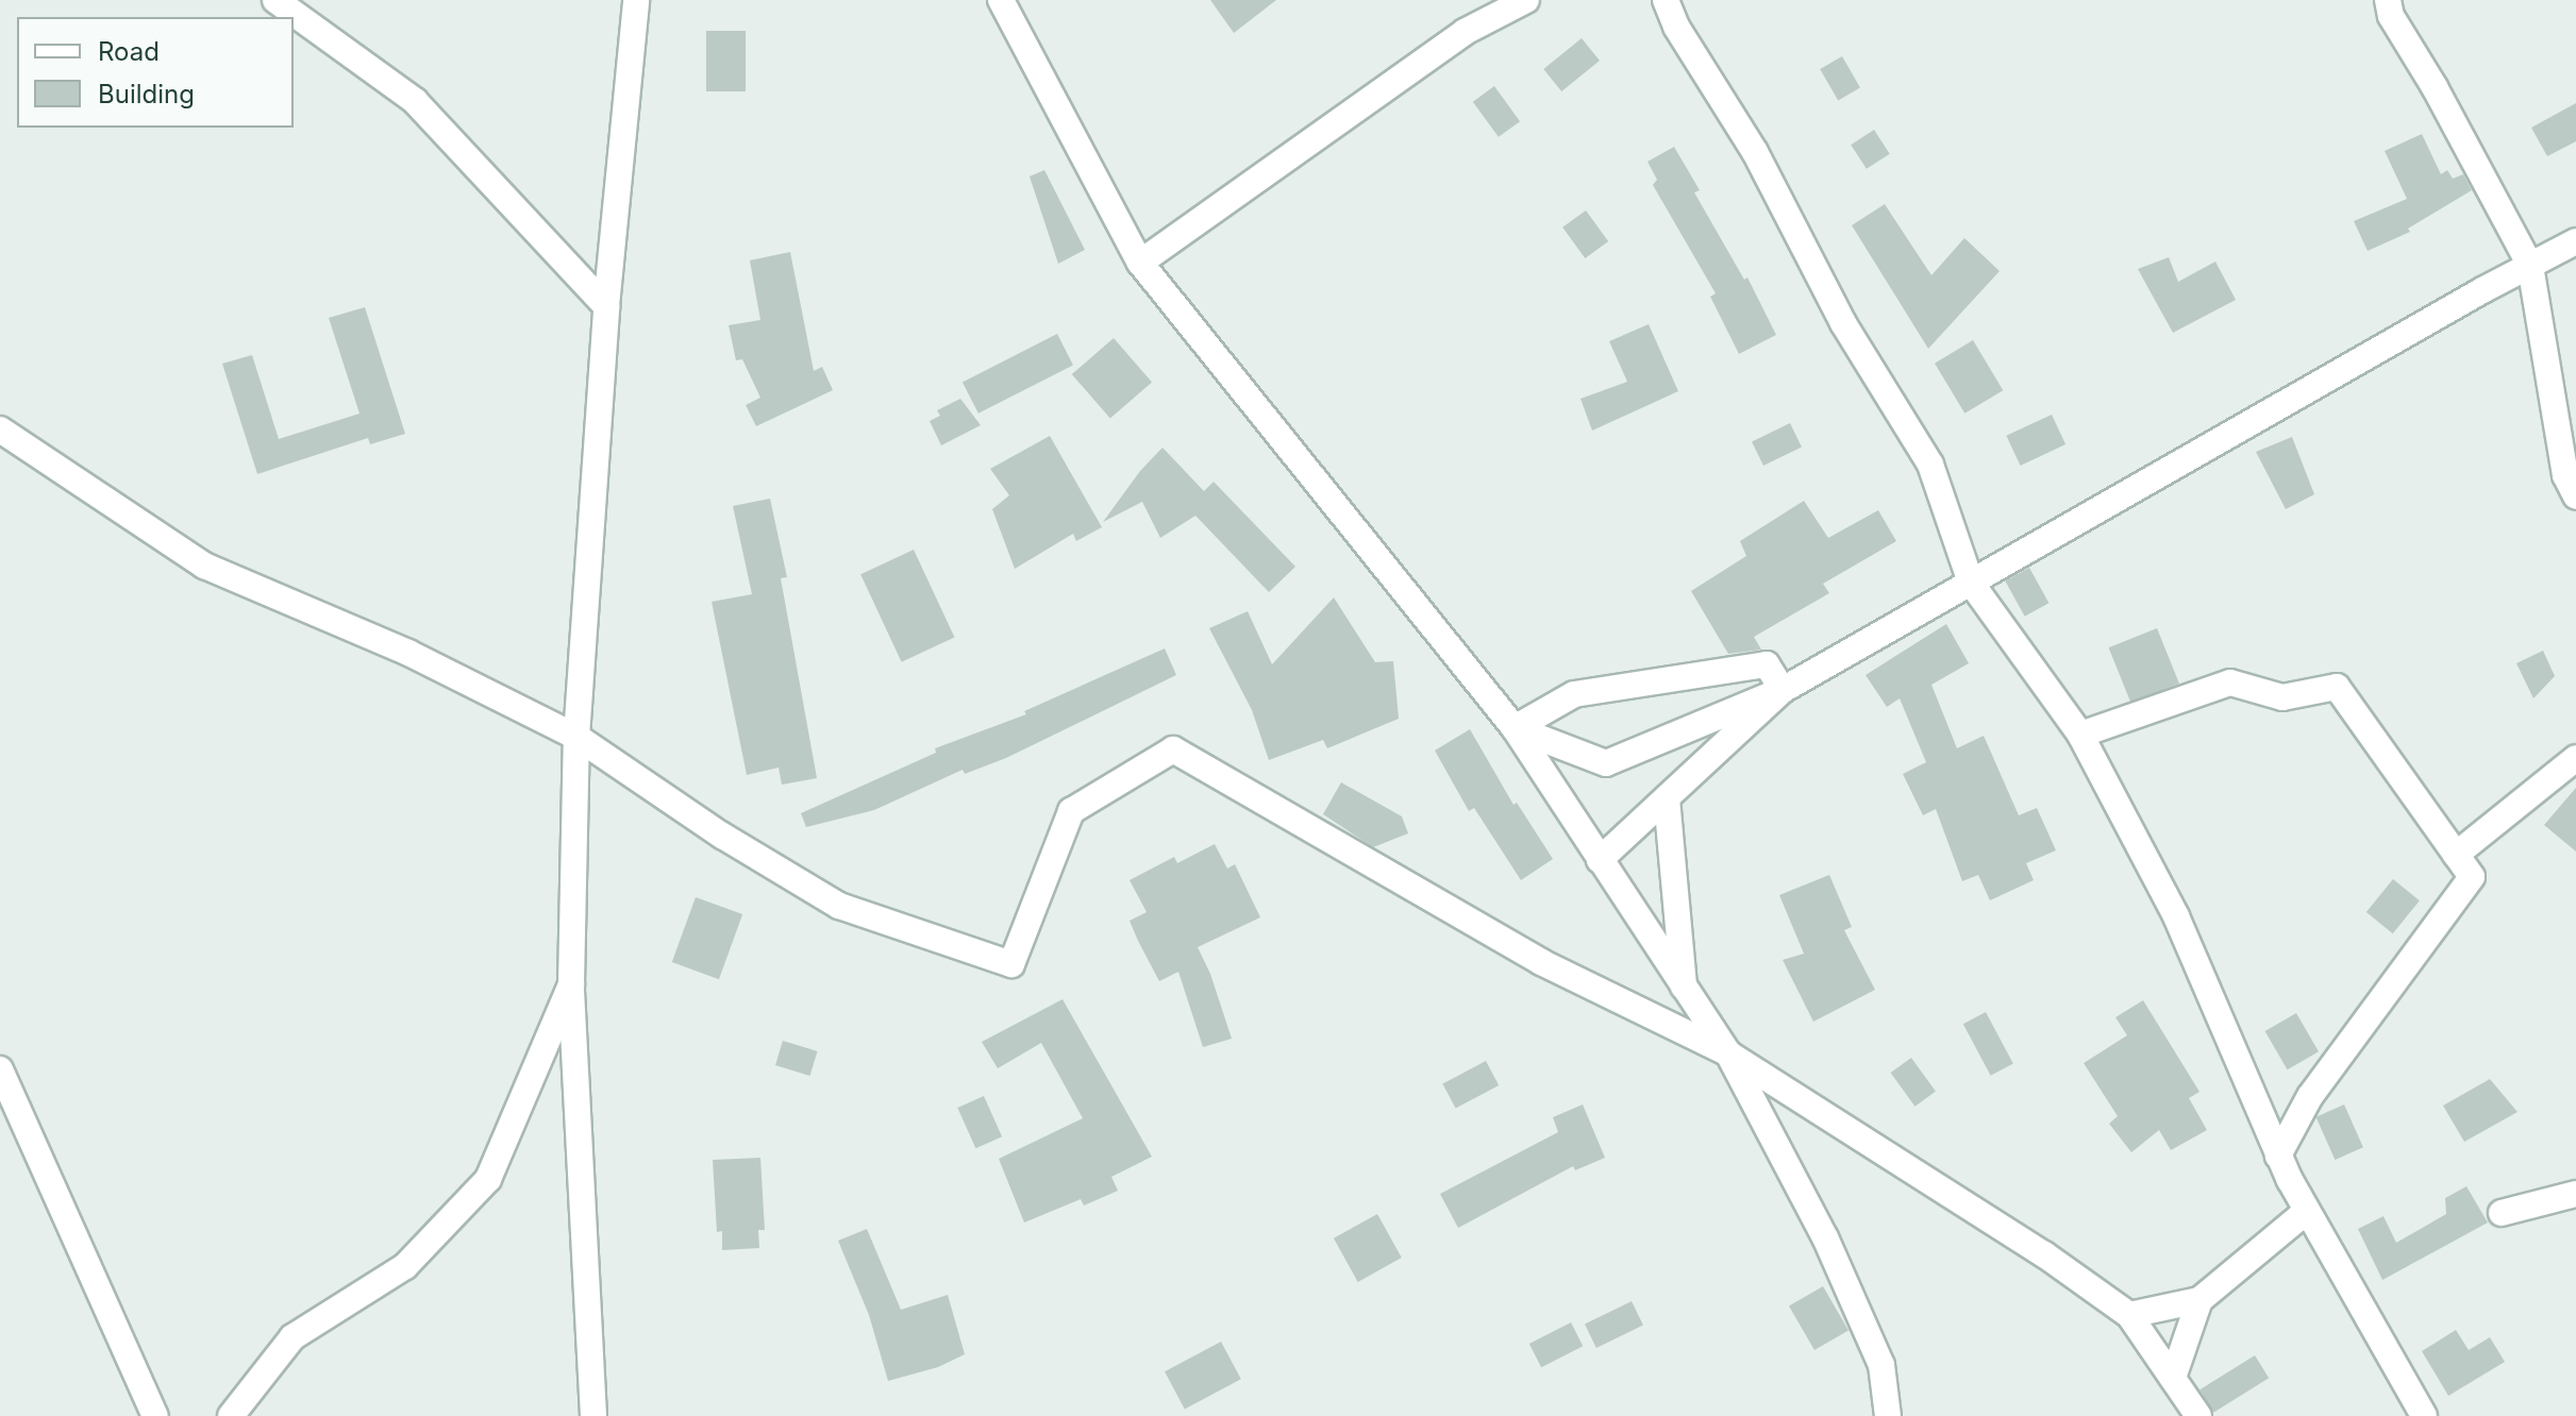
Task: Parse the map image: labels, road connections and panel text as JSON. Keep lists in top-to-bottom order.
{
  "legend": ["Road", "Building"]
}
